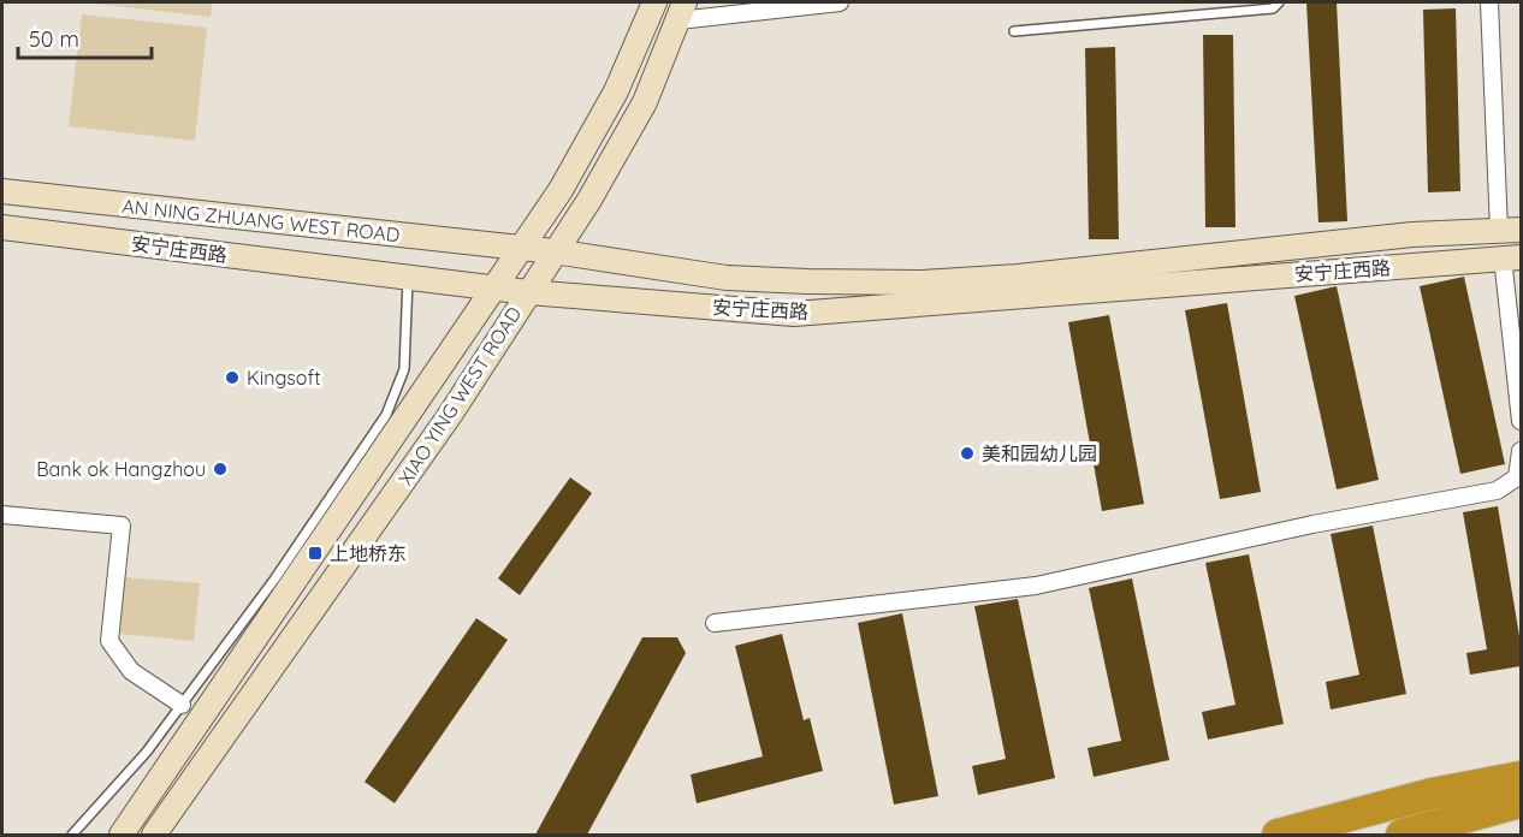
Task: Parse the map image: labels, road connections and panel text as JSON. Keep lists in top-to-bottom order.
{
  "streets": {
    "main road": ["AN NING ZHUANG WEST ROAD", "安宁庄西路", "XIAO YING WEST ROAD"]
  },
  "crossings": [
    ["AN NING ZHUANG WEST ROAD", "XIAO YING WEST ROAD"],
    ["安宁庄西路", "XIAO YING WEST ROAD"]
  ],
  "places": {
    "other": ["Kingsoft", "美和园幼儿园", "Bank ok Hangzhou"],
    "transit": ["上地桥东"]
  },
  "scale_bar": "50 m"
}
